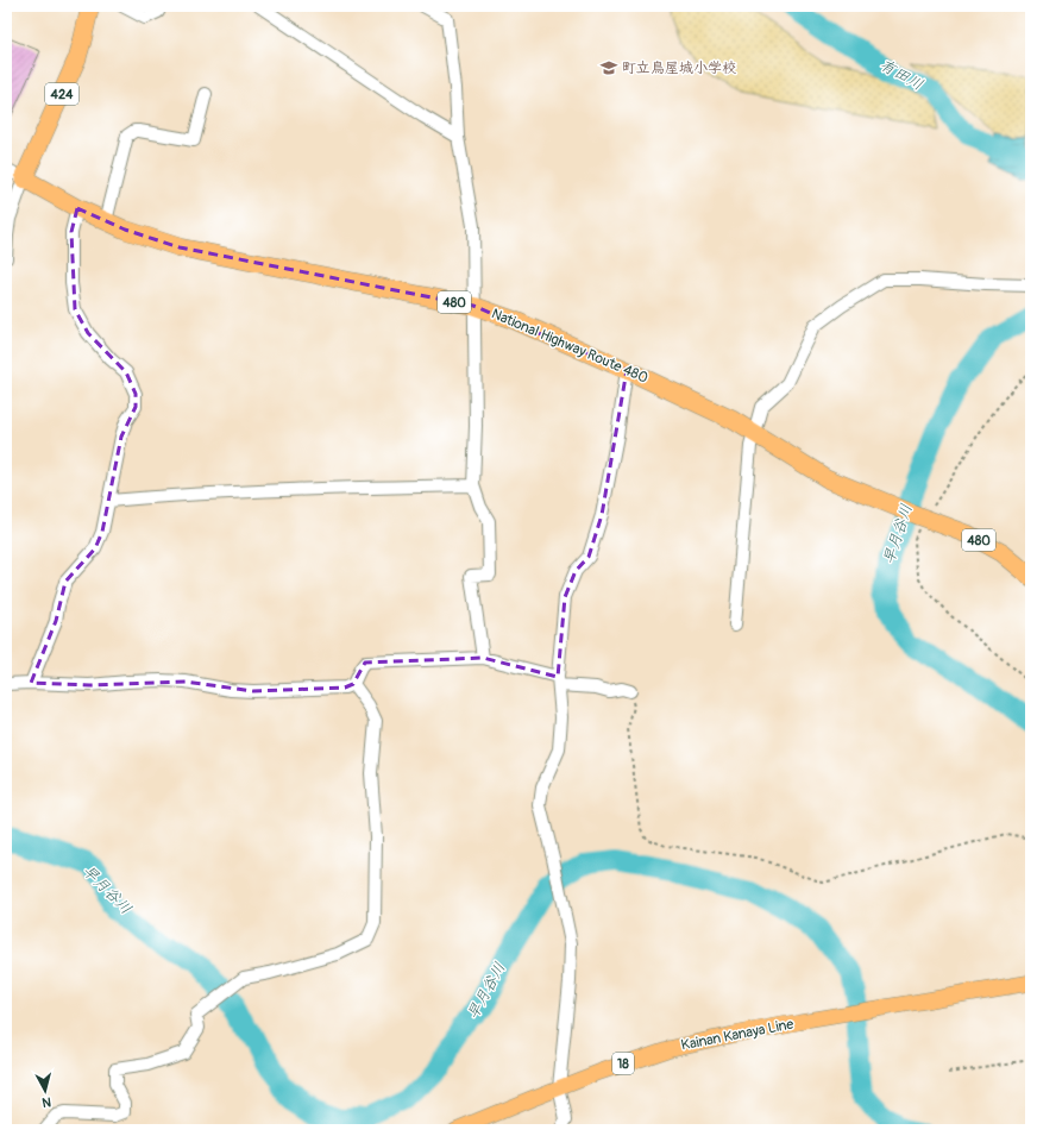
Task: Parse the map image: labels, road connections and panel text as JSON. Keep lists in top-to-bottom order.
{
  "streets": {
    "highway": ["424", "480", "National Highway Route 480"],
    "main road": ["Kainan Kanaya Line", "18"]
  },
  "crossings": [
    ["424", "National Highway Route 480"]
  ],
  "water": ["有田川", "早月谷川"],
  "places": {
    "school or university": ["町立鳥屋城小学校"]
  },
  "north": "bottom"
}
